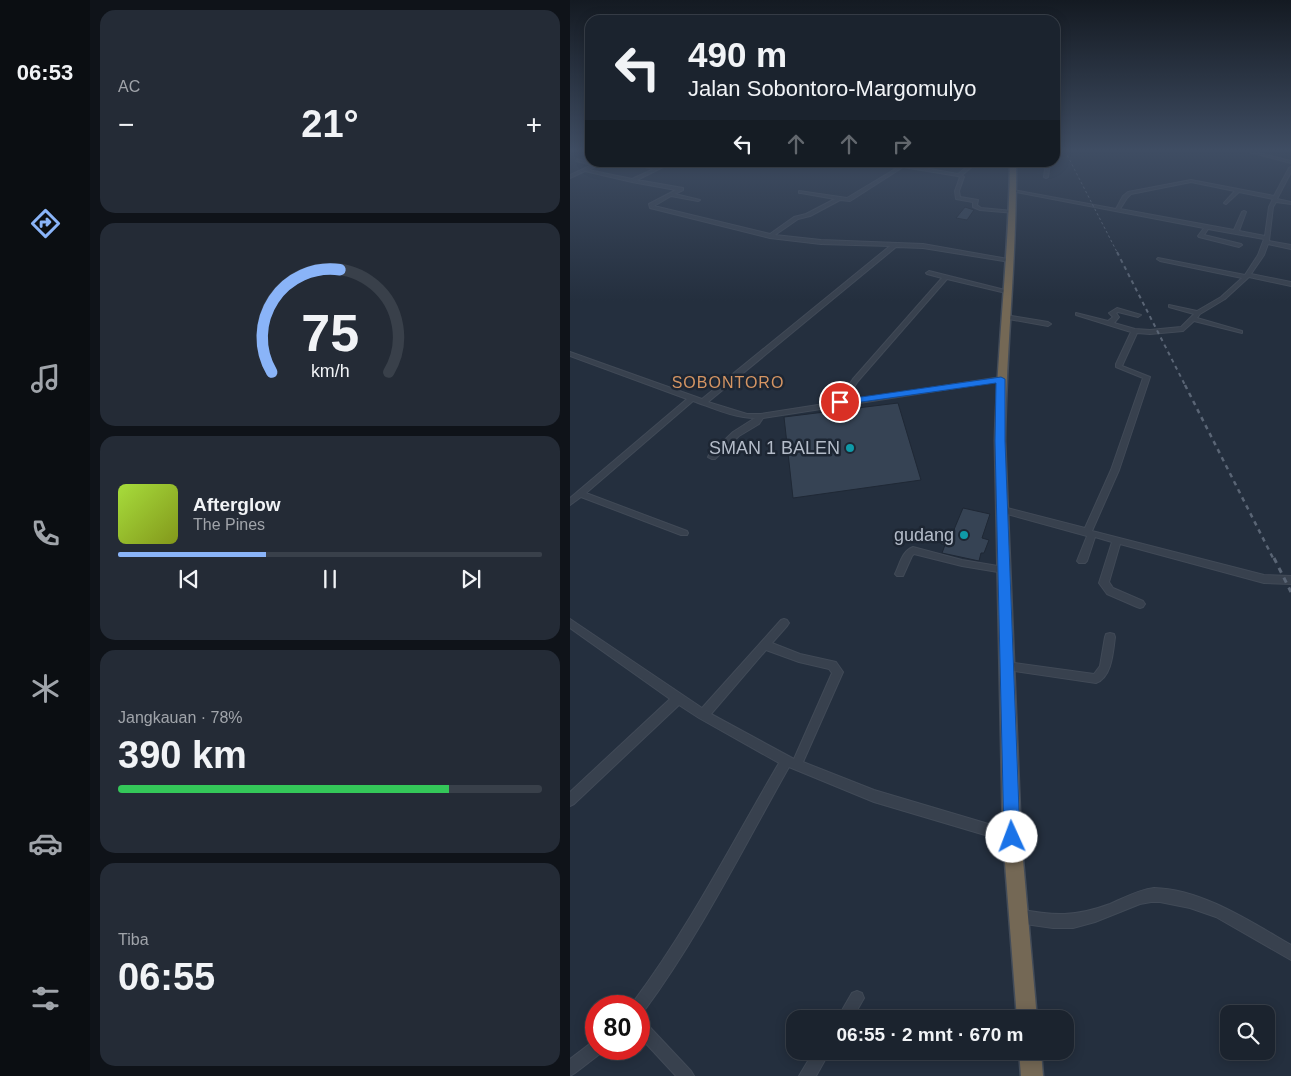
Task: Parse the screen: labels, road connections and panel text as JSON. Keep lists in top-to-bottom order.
{
  "districts": ["SOBONTORO"],
  "places": ["SMAN 1 BALEN", "gudang"],
  "page": {
    "tabs": "06:53",
    "tile": [
      "AC",
      ["Jangkauan · 78%", "390 km"],
      ["Tiba", "06:55"]
    ],
    "turn": ["490 m", "Jalan Sobontoro-Margomulyo"],
    "heat": ["−", "21°", "+"],
    "song": ["Afterglow", "The Pines"],
    "limit": "80",
    "trip": "06:55 · 2 mnt · 670 m",
    "gauge": ["75", "km/h"]
  }
}
